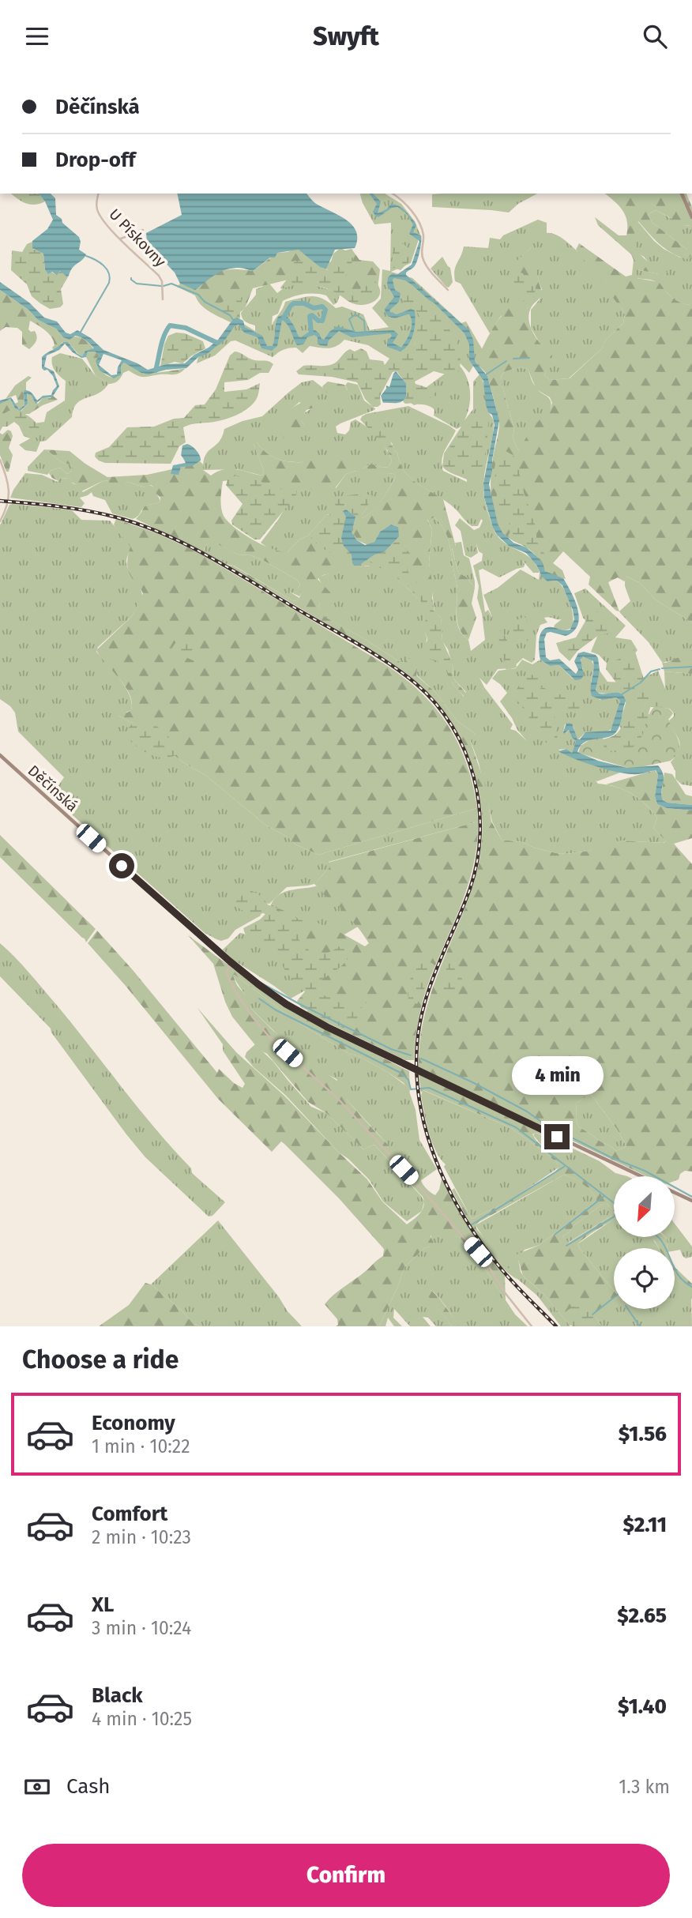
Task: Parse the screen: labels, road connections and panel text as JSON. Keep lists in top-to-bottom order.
{
  "streets": {
    "main road": ["Děčínská"],
    "street": ["U Pískovny"]
  },
  "north": "bottom left",
  "page": {
    "header": "Swyft",
    "banner": ["Děčínská", "Drop-off"],
    "bubble": "4 min",
    "heading": "Choose a ride",
    "list": [
      {
        "name": "Economy",
        "note": "1 min · 10:22",
        "value": "$1.56"
      },
      {
        "name": "Comfort",
        "note": "2 min · 10:23",
        "value": "$2.11"
      },
      {
        "name": "XL",
        "note": "3 min · 10:24",
        "value": "$2.65"
      },
      {
        "name": "Black",
        "note": "4 min · 10:25",
        "value": "$1.40"
      }
    ],
    "pay": ["Cash", "1.3 km"],
    "buttons": "Confirm"
  }
}
